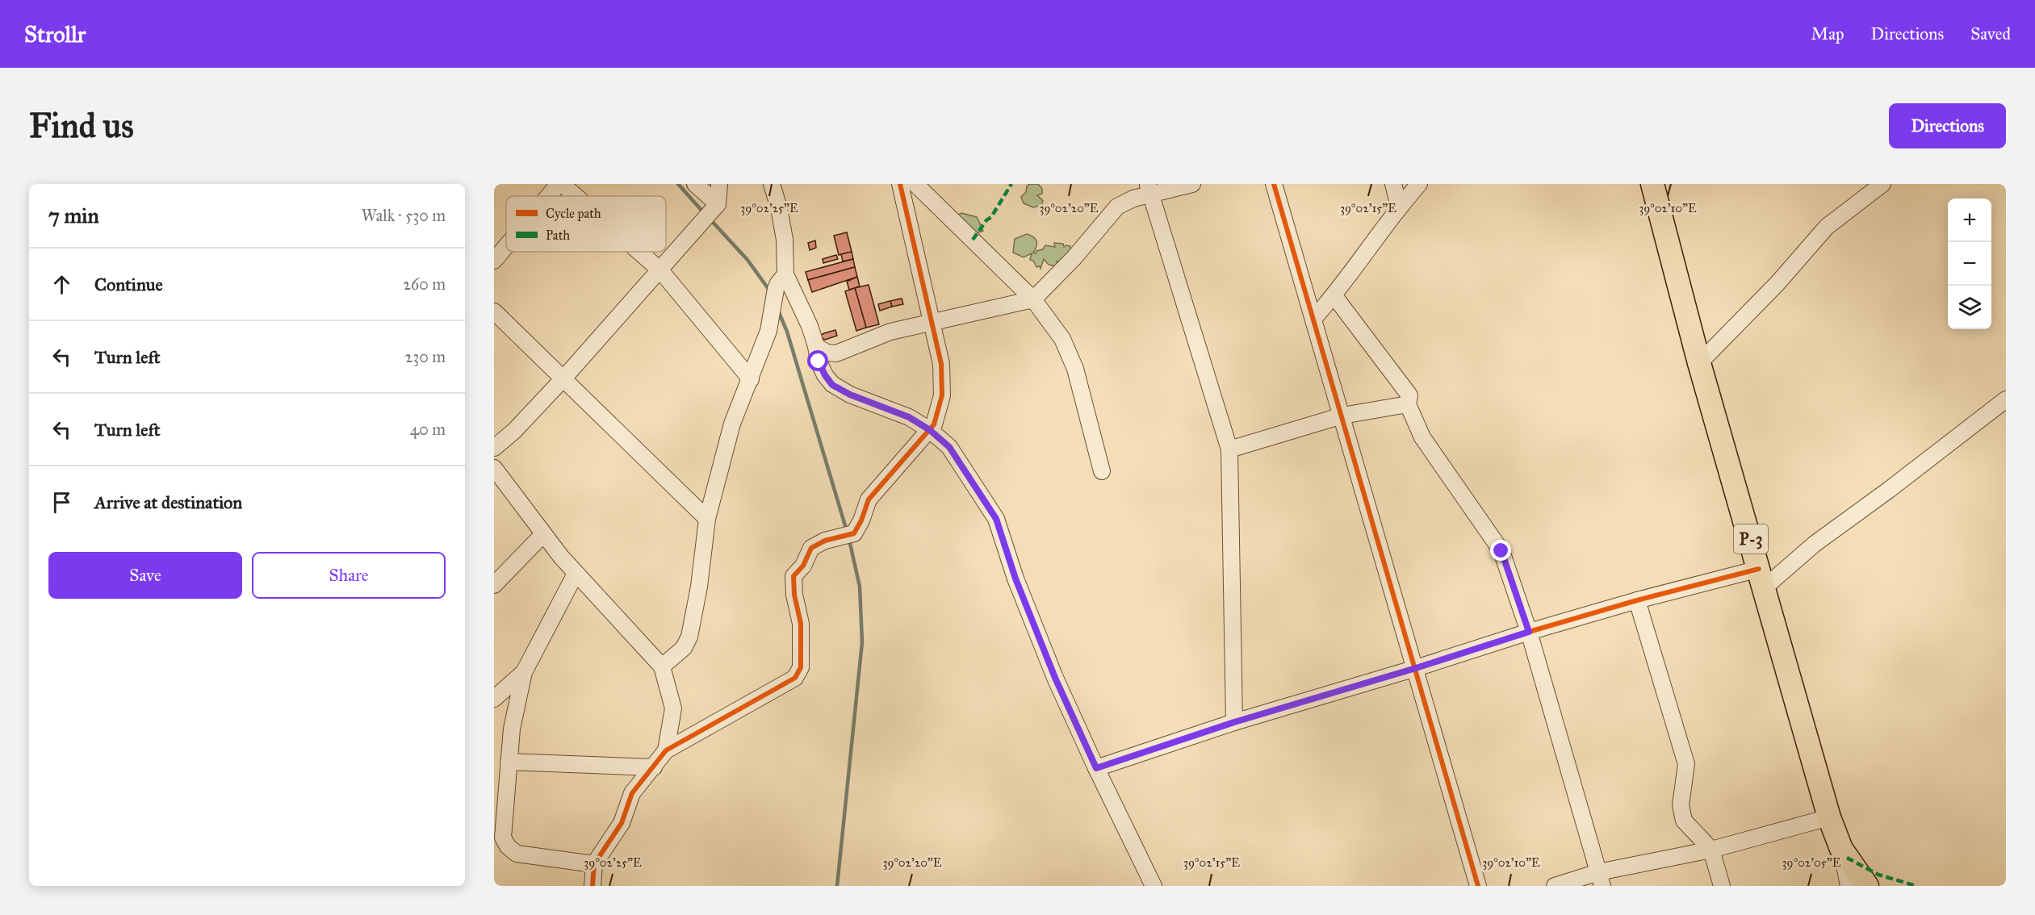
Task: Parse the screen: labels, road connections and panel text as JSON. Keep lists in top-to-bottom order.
{
  "streets": {
    "highway": ["P-3"]
  },
  "legend": ["Cycle path", "Path"],
  "page": {
    "header": "Strollr",
    "nav": ["Map", "Directions", "Saved"],
    "buttons": [
      "Directions",
      ["Save", "Share"]
    ],
    "title": "Find us",
    "heading": ["7 min", "Walk · 530 m"],
    "map_buttons": ["+", "−"],
    "list": [
      ["Continue", "260 m"],
      ["Turn left", "230 m"],
      ["Turn left", "40 m"],
      "Arrive at destination"
    ]
  },
  "coordinates": [
    "39°02'25\"E",
    "39°02'20\"E",
    "39°02'15\"E",
    "39°02'10\"E",
    "39°02'05\"E"
  ]
}
